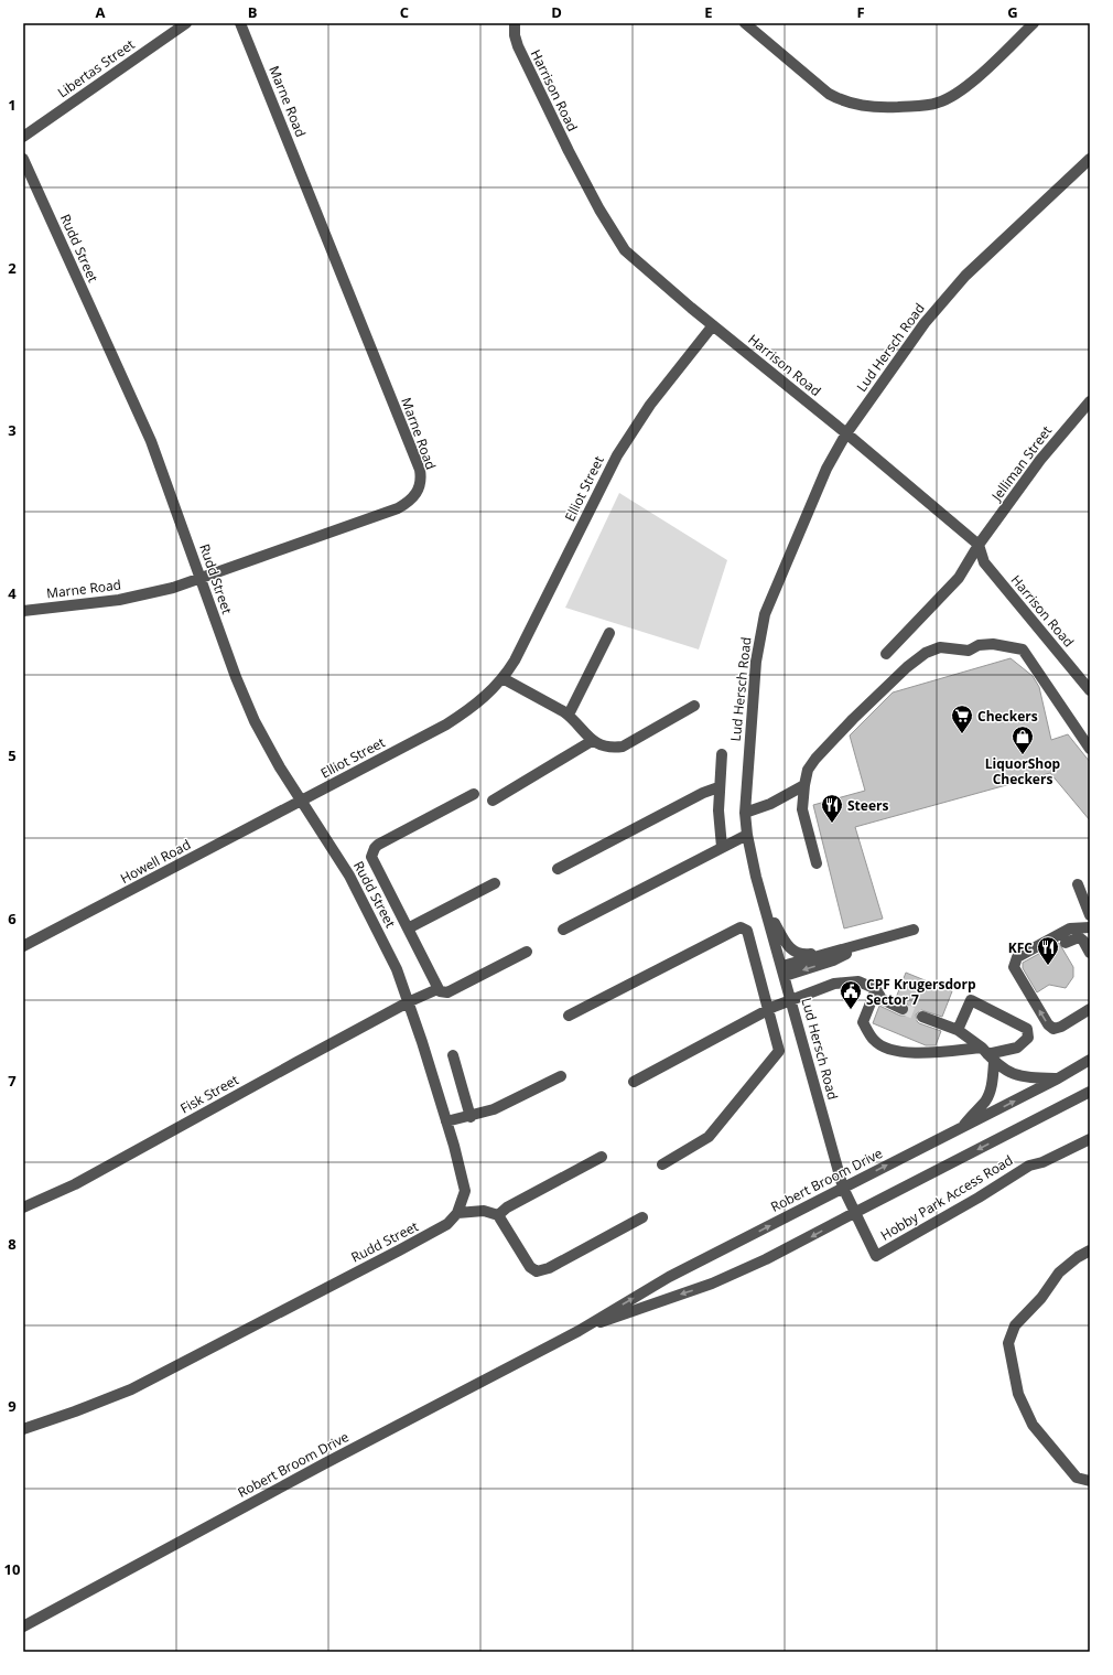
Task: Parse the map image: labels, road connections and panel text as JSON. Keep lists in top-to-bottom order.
{
  "streets": {
    "street": [
      "Libertas Street",
      "Harrison Road",
      "Marne Road",
      "Rudd Street",
      "Lud Hersch Road",
      "Jelliman Street",
      "Elliot Street",
      "Howell Road",
      "Fisk Street",
      "Robert Broom Drive",
      "Hobby Park Access Road"
    ]
  },
  "crossings": [
    ["Harrison Road", "Lud Hersch Road"],
    ["Harrison Road", "Jelliman Street"],
    ["Harrison Road", "Elliot Street"],
    ["Marne Road", "Rudd Street"],
    ["Rudd Street", "Elliot Street"],
    ["Rudd Street", "Howell Road"],
    ["Rudd Street", "Fisk Street"],
    ["Lud Hersch Road", "Robert Broom Drive"],
    ["Lud Hersch Road", "Hobby Park Access Road"],
    ["Elliot Street", "Howell Road"],
    ["Robert Broom Drive", "Hobby Park Access Road"]
  ],
  "places": {
    "supermarket": ["Checkers"],
    "shop": ["LiquorShop Checkers"],
    "restaurant": ["Steers", "KFC"],
    "public building": ["CPF Krugersdorp Sector 7"]
  },
  "grid": {
    "columns": [
      "A",
      "B",
      "C",
      "D",
      "E",
      "F",
      "G"
    ],
    "rows": [
      "1",
      "2",
      "3",
      "4",
      "5",
      "6",
      "7",
      "8",
      "9",
      "10"
    ]
  }
}
